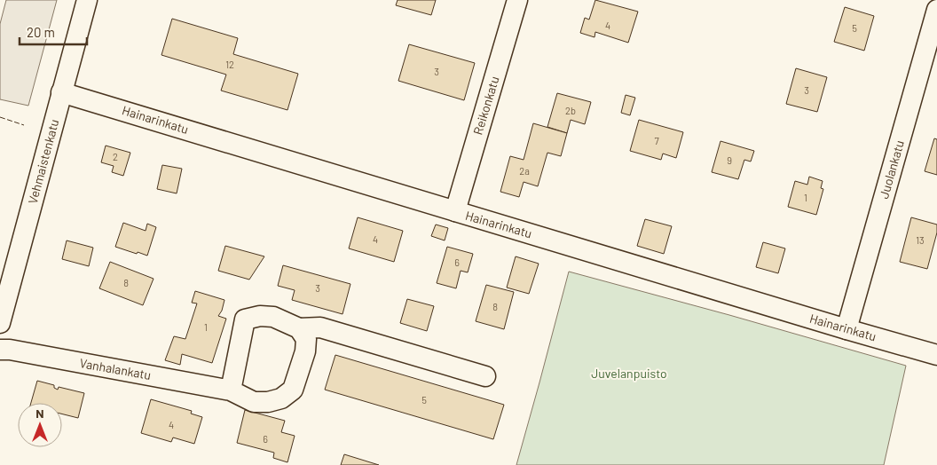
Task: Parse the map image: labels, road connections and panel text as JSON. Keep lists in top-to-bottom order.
{
  "streets": {
    "street": [
      "Reikonkatu",
      "Hainarinkatu",
      "Vehmaistenkatu",
      "Juolankatu",
      "Vanhalankatu"
    ]
  },
  "crossings": [
    ["Reikonkatu", "Hainarinkatu"],
    ["Hainarinkatu", "Vehmaistenkatu"],
    ["Hainarinkatu", "Juolankatu"]
  ],
  "parks": ["Juvelanpuisto"],
  "house_numbers": [
    "4",
    "5",
    "12",
    "3",
    "3",
    "2b",
    "7",
    "2",
    "9",
    "2a",
    "1",
    "4",
    "13",
    "6",
    "8",
    "3",
    "8",
    "1",
    "5",
    "4",
    "6"
  ],
  "scale_bar": "20 m",
  "north": "top"
}
